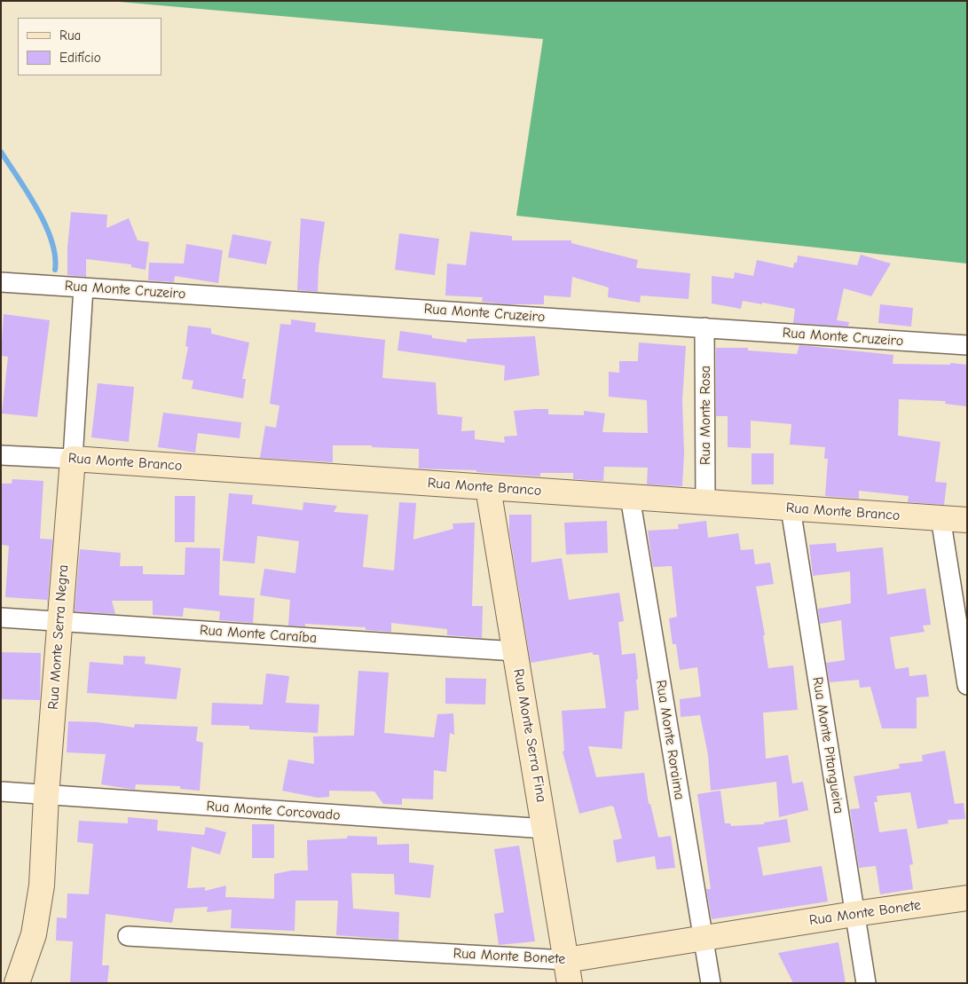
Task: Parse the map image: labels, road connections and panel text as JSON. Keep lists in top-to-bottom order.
{
  "streets": {
    "street": [
      "Rua Monte Cruzeiro",
      "Rua Monte Rosa",
      "Rua Monte Branco",
      "Rua Monte Caraíba",
      "Rua Monte Serra Negra",
      "Rua Monte Serra Fina",
      "Rua Monte Roraima",
      "Rua Monte Pitangueira",
      "Rua Monte Corcovado",
      "Rua Monte Bonete"
    ]
  },
  "crossings": [
    ["Rua Monte Cruzeiro", "Rua Monte Rosa"],
    ["Rua Monte Cruzeiro", "Rua Monte Serra Negra"],
    ["Rua Monte Rosa", "Rua Monte Branco"],
    ["Rua Monte Branco", "Rua Monte Serra Negra"],
    ["Rua Monte Branco", "Rua Monte Serra Fina"],
    ["Rua Monte Branco", "Rua Monte Roraima"],
    ["Rua Monte Branco", "Rua Monte Pitangueira"],
    ["Rua Monte Caraíba", "Rua Monte Serra Negra"],
    ["Rua Monte Caraíba", "Rua Monte Serra Fina"],
    ["Rua Monte Serra Negra", "Rua Monte Corcovado"],
    ["Rua Monte Serra Fina", "Rua Monte Corcovado"],
    ["Rua Monte Serra Fina", "Rua Monte Bonete"],
    ["Rua Monte Roraima", "Rua Monte Bonete"],
    ["Rua Monte Pitangueira", "Rua Monte Bonete"]
  ],
  "legend": ["Rua", "Edifício"]
}
